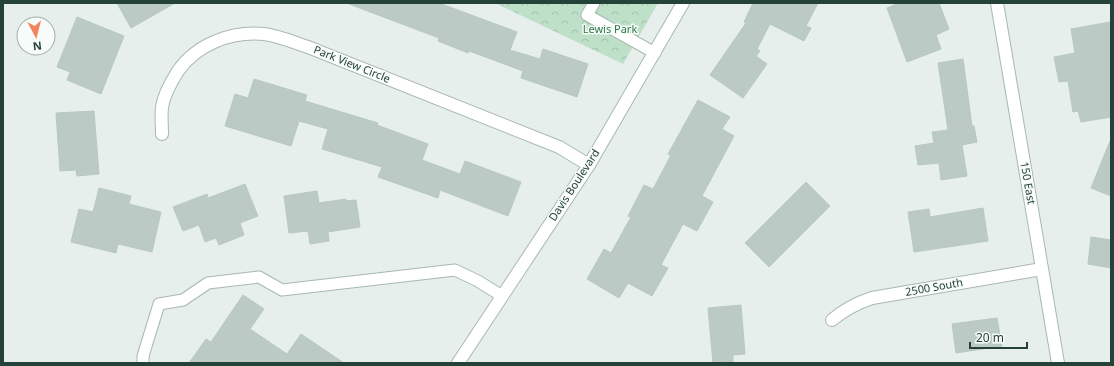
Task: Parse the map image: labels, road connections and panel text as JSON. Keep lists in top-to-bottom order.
{
  "streets": {
    "street": [
      "Park View Circle",
      "150 East",
      "Davis Boulevard",
      "2500 South"
    ]
  },
  "crossings": [
    ["Park View Circle", "Davis Boulevard"],
    ["150 East", "2500 South"]
  ],
  "parks": ["Lewis Park"],
  "scale_bar": "20 m",
  "north": "bottom"
}
